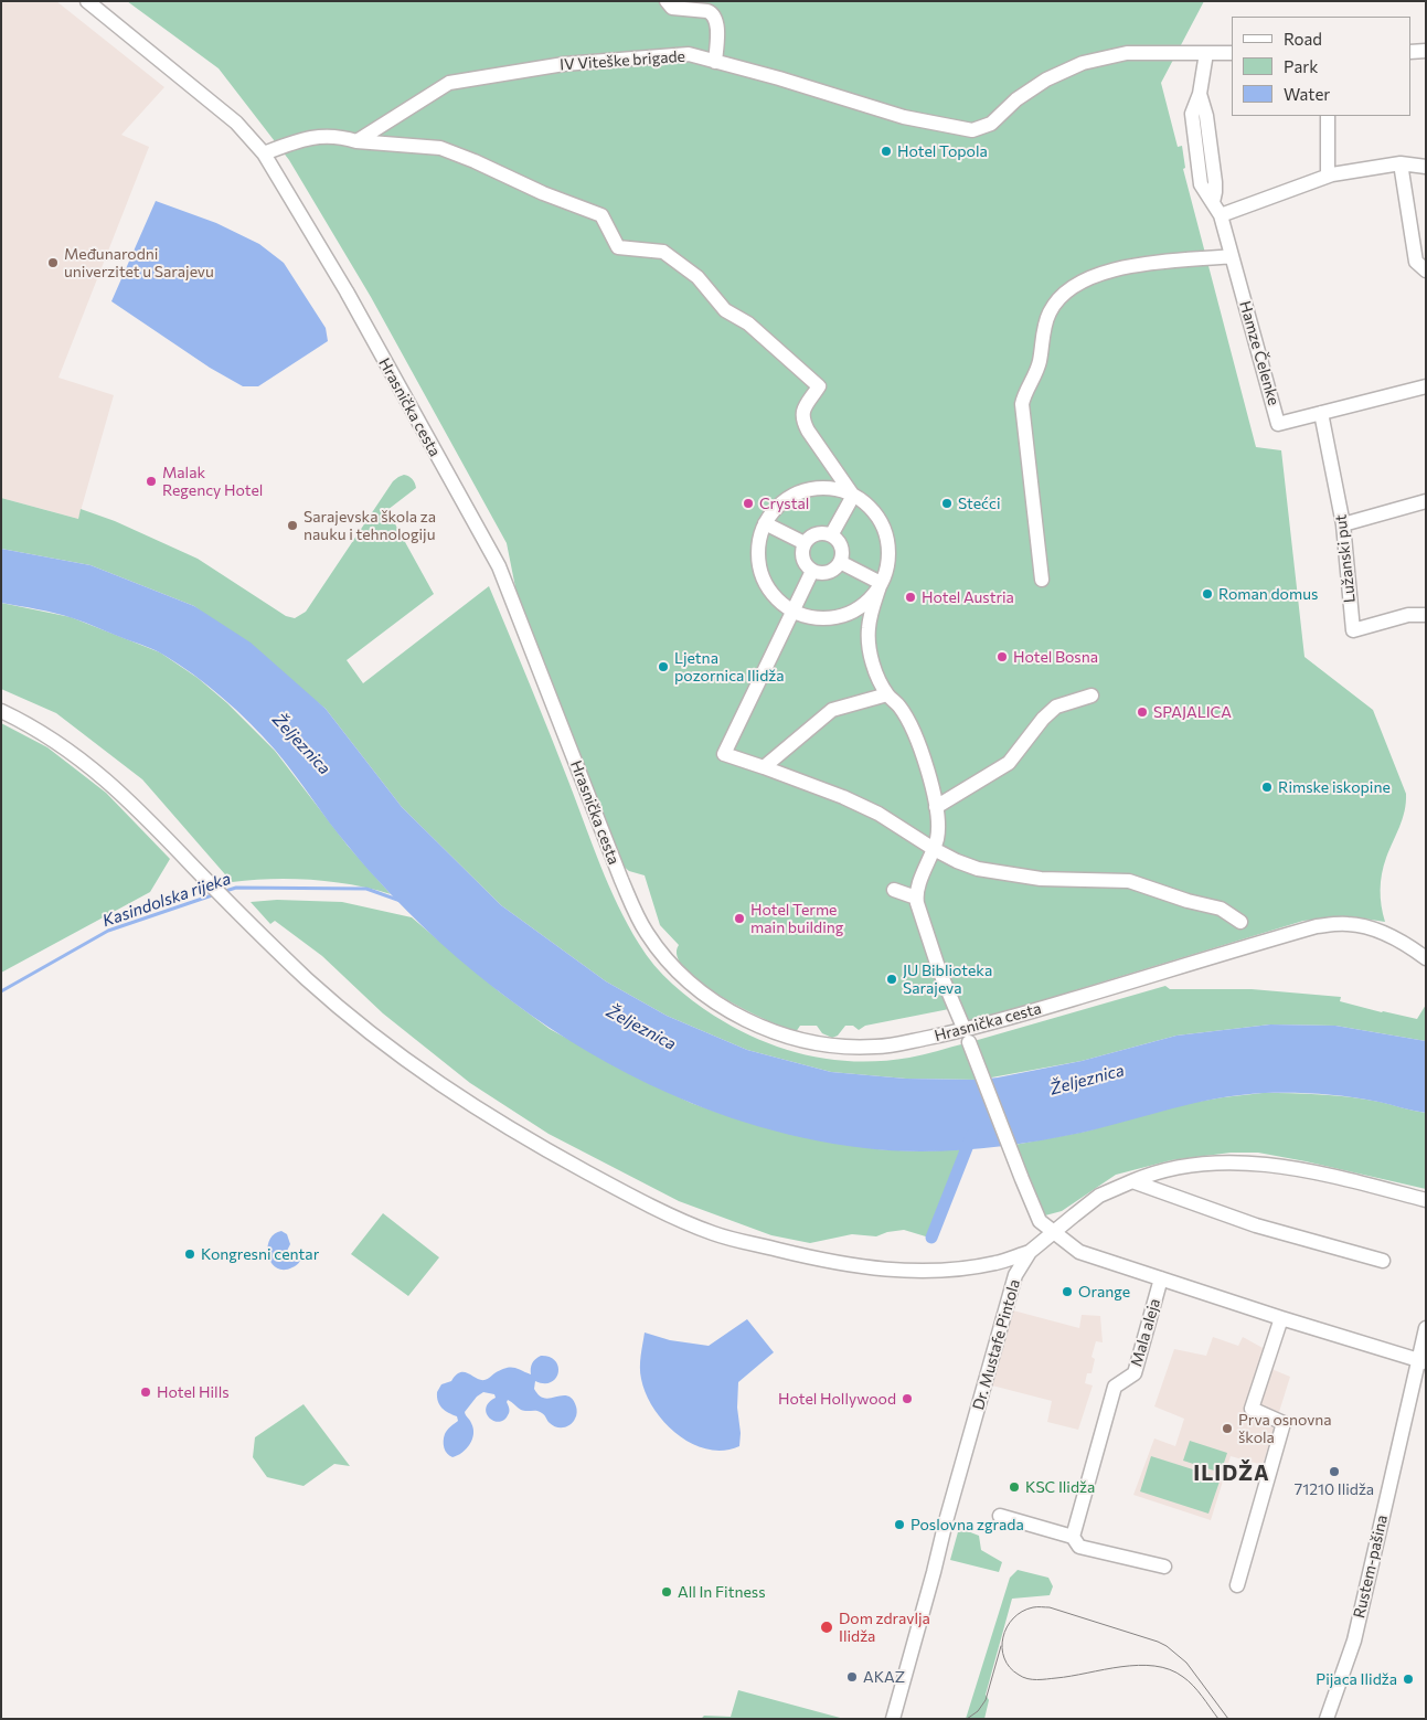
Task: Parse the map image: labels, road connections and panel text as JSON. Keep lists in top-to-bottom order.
{
  "streets": {
    "street": [
      "IV Viteške brigade",
      "Hamze Čelenke",
      "Hrasnička cesta",
      "Lužanski put",
      "Mala aleja",
      "Dr. Mustafe Pintola",
      "Rustem-pašina"
    ]
  },
  "crossings": [
    ["IV Viteške brigade", "Hamze Čelenke"],
    ["Hamze Čelenke", "Lužanski put"],
    ["Hrasnička cesta", "Mala aleja"],
    ["Mala aleja", "Dr. Mustafe Pintola"],
    ["Mala aleja", "Rustem-pašina"]
  ],
  "districts": ["ILIDŽA"],
  "water": ["Željeznica", "Kasindolska rijeka"],
  "places": [
    "Hotel Topola",
    "Međunarodni univerzitet u Sarajevu",
    "Malak Regency Hotel",
    "Crystal",
    "Stećci",
    "Sarajevska škola za nauku i tehnologiju",
    "Roman domus",
    "Hotel Austria",
    "Hotel Bosna",
    "Ljetna pozornica Ilidža",
    "SPAJALICA",
    "Rimske iskopine",
    "Hotel Terme main building",
    "JU Biblioteka Sarajeva",
    "Kongresni centar",
    "Orange",
    "Hotel Hills",
    "Hotel Hollywood",
    "Prva osnovna škola",
    "71210 Ilidža",
    "KSC Ilidža",
    "Poslovna zgrada",
    "All In Fitness",
    "Dom zdravlja Ilidža",
    "AKAZ",
    "Pijaca Ilidža"
  ],
  "legend": ["Road", "Park", "Water"]
}
